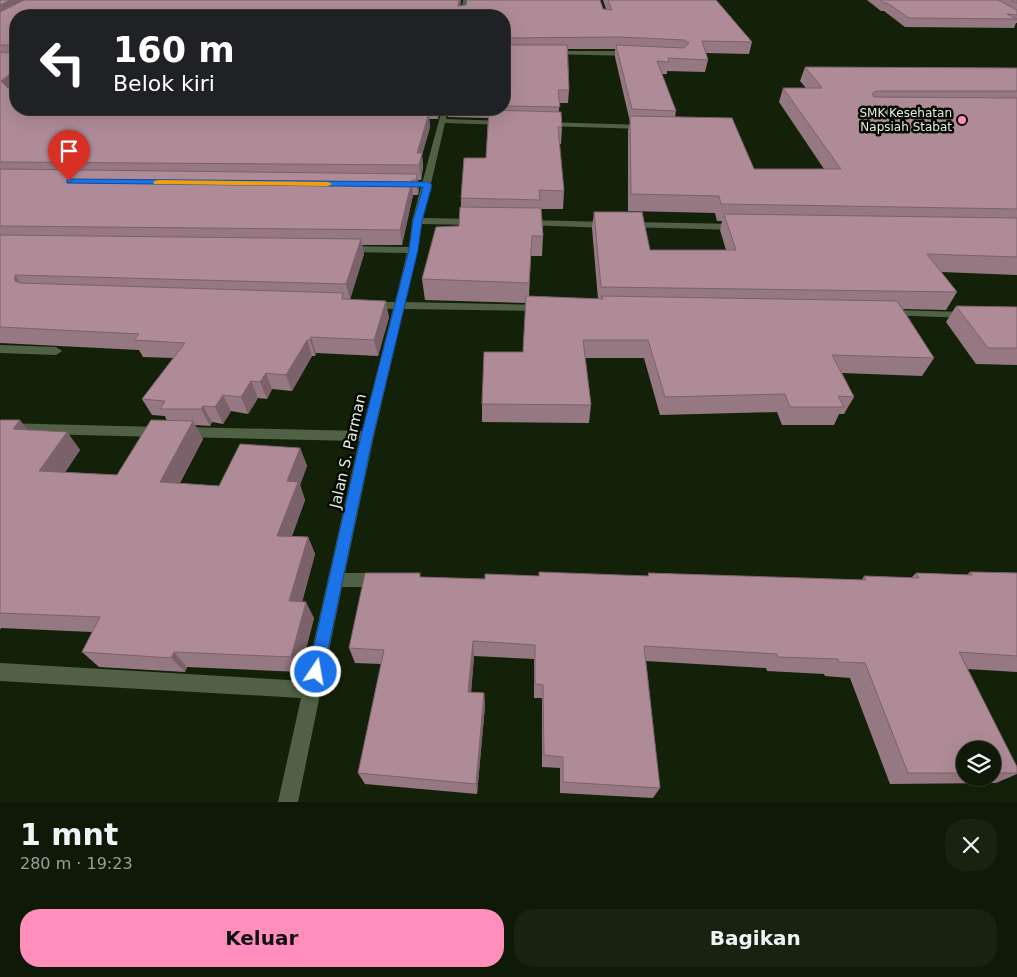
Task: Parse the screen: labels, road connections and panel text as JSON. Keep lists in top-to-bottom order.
{
  "streets": {
    "street": ["Jalan S. Parman"]
  },
  "places": ["SMK Kesehatan Napsiah Stabat"],
  "page": {
    "turn": ["160 m", "Belok kiri"],
    "heading": ["1 mnt", "280 m · 19:23"],
    "buttons": ["Keluar", "Bagikan"]
  }
}
